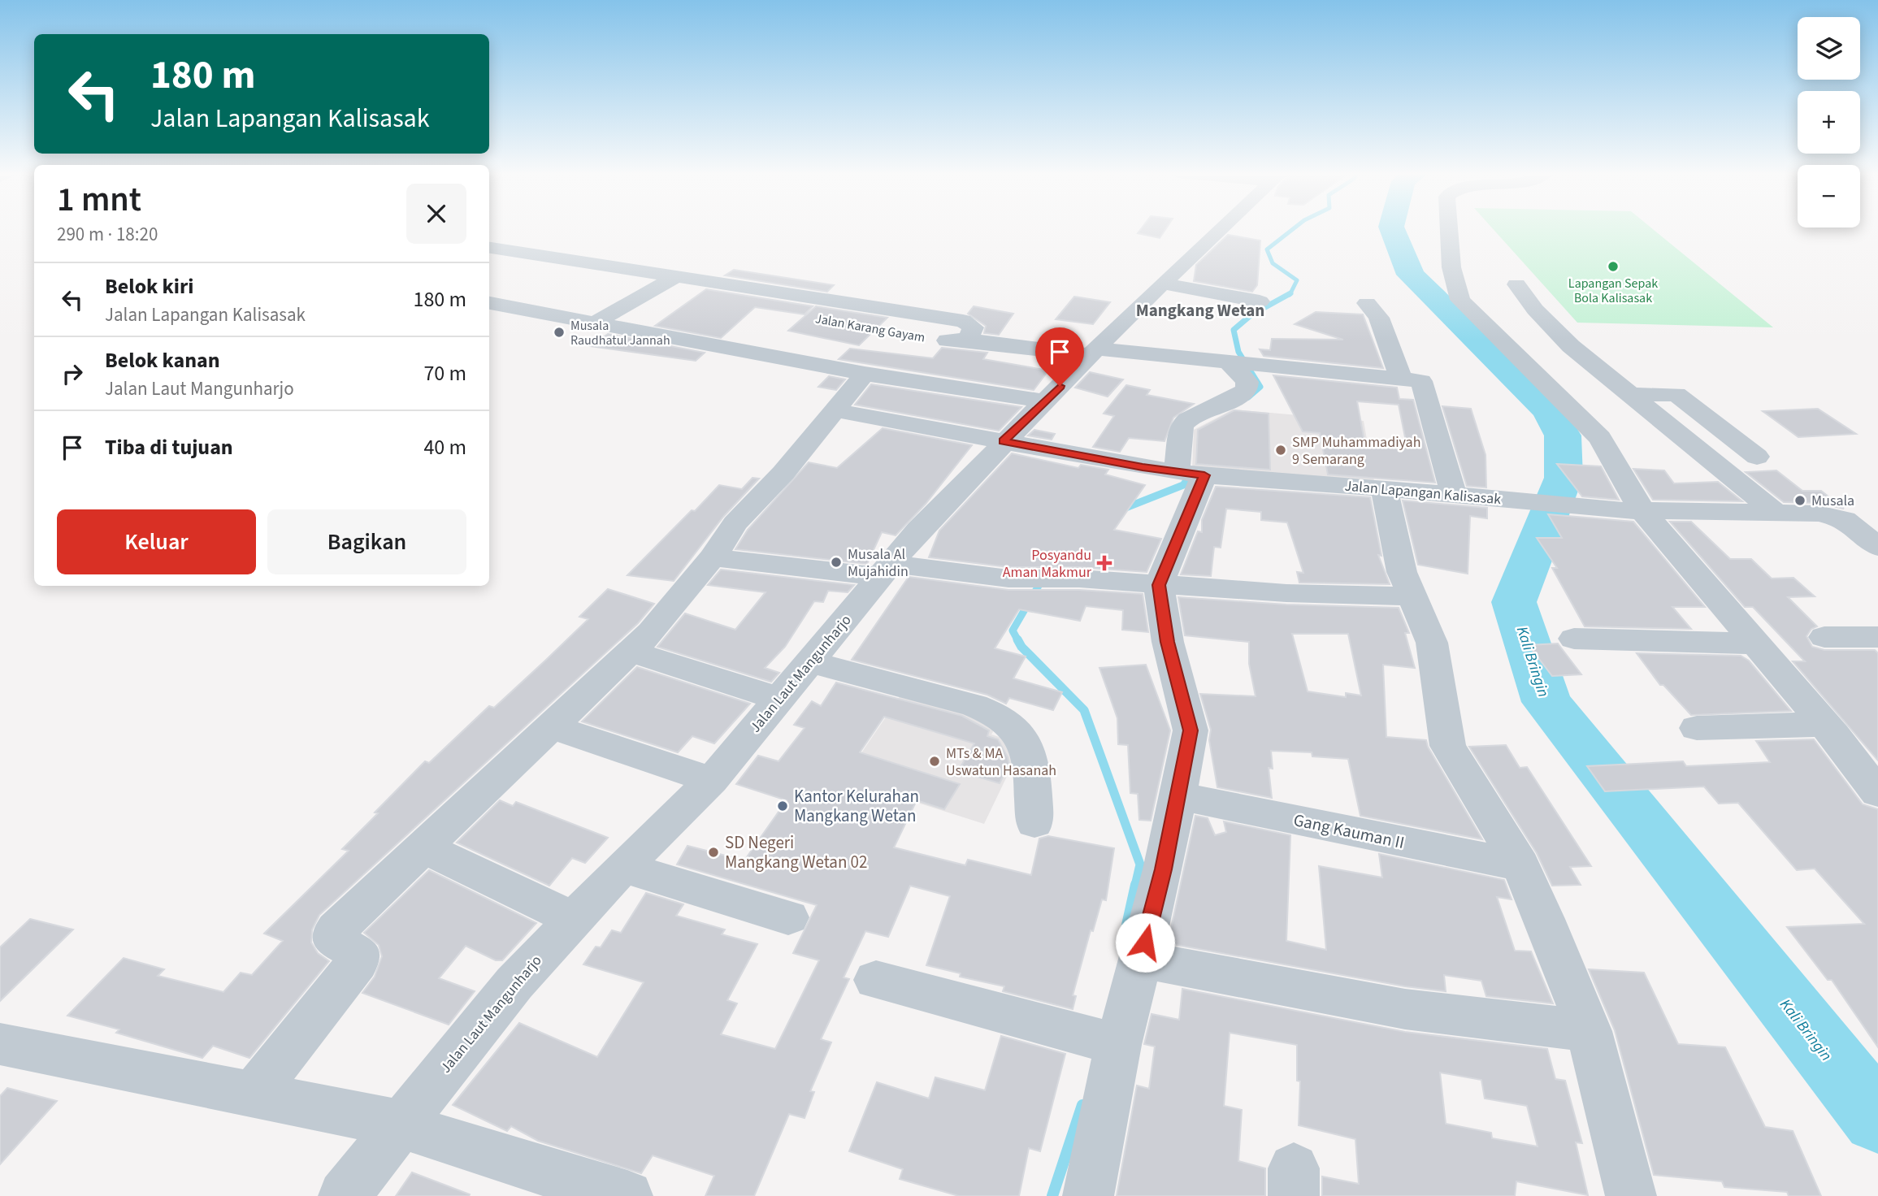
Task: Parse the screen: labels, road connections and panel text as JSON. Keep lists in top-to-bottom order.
{
  "streets": {
    "street": [
      "Jalan Karang Gayam",
      "Jalan Lapangan Kalisasak",
      "Jalan Laut Mangunharjo",
      "Gang Kauman II"
    ]
  },
  "crossings": [
    ["Jalan Karang Gayam", "Jalan Lapangan Kalisasak"],
    ["Jalan Karang Gayam", "Jalan Laut Mangunharjo"],
    ["Jalan Lapangan Kalisasak", "Jalan Laut Mangunharjo"]
  ],
  "districts": ["Mangkang Wetan"],
  "water": ["Kali Bringin"],
  "places": {
    "other": [
      "Lapangan Sepak Bola Kalisasak",
      "Musala Raudhatul Jannah",
      "SMP Muhammadiyah 9 Semarang",
      "Musala",
      "Musala Al Mujahidin",
      "MTs & MA Uswatun Hasanah",
      "Kantor Kelurahan Mangkang Wetan",
      "SD Negeri Mangkang Wetan 02"
    ],
    "health": ["Posyandu Aman Makmur"]
  },
  "page": {
    "map_buttons": ["+", "−"],
    "turn": ["180 m", "Jalan Lapangan Kalisasak"],
    "heading": ["1 mnt", "290 m · 18:20"],
    "list": [
      {
        "name": "Belok kiri",
        "note": "Jalan Lapangan Kalisasak",
        "value": "180 m"
      },
      {
        "name": "Belok kanan",
        "note": "Jalan Laut Mangunharjo",
        "value": "70 m"
      },
      {
        "name": "Tiba di tujuan",
        "value": "40 m"
      }
    ],
    "buttons": ["Keluar", "Bagikan"]
  }
}
